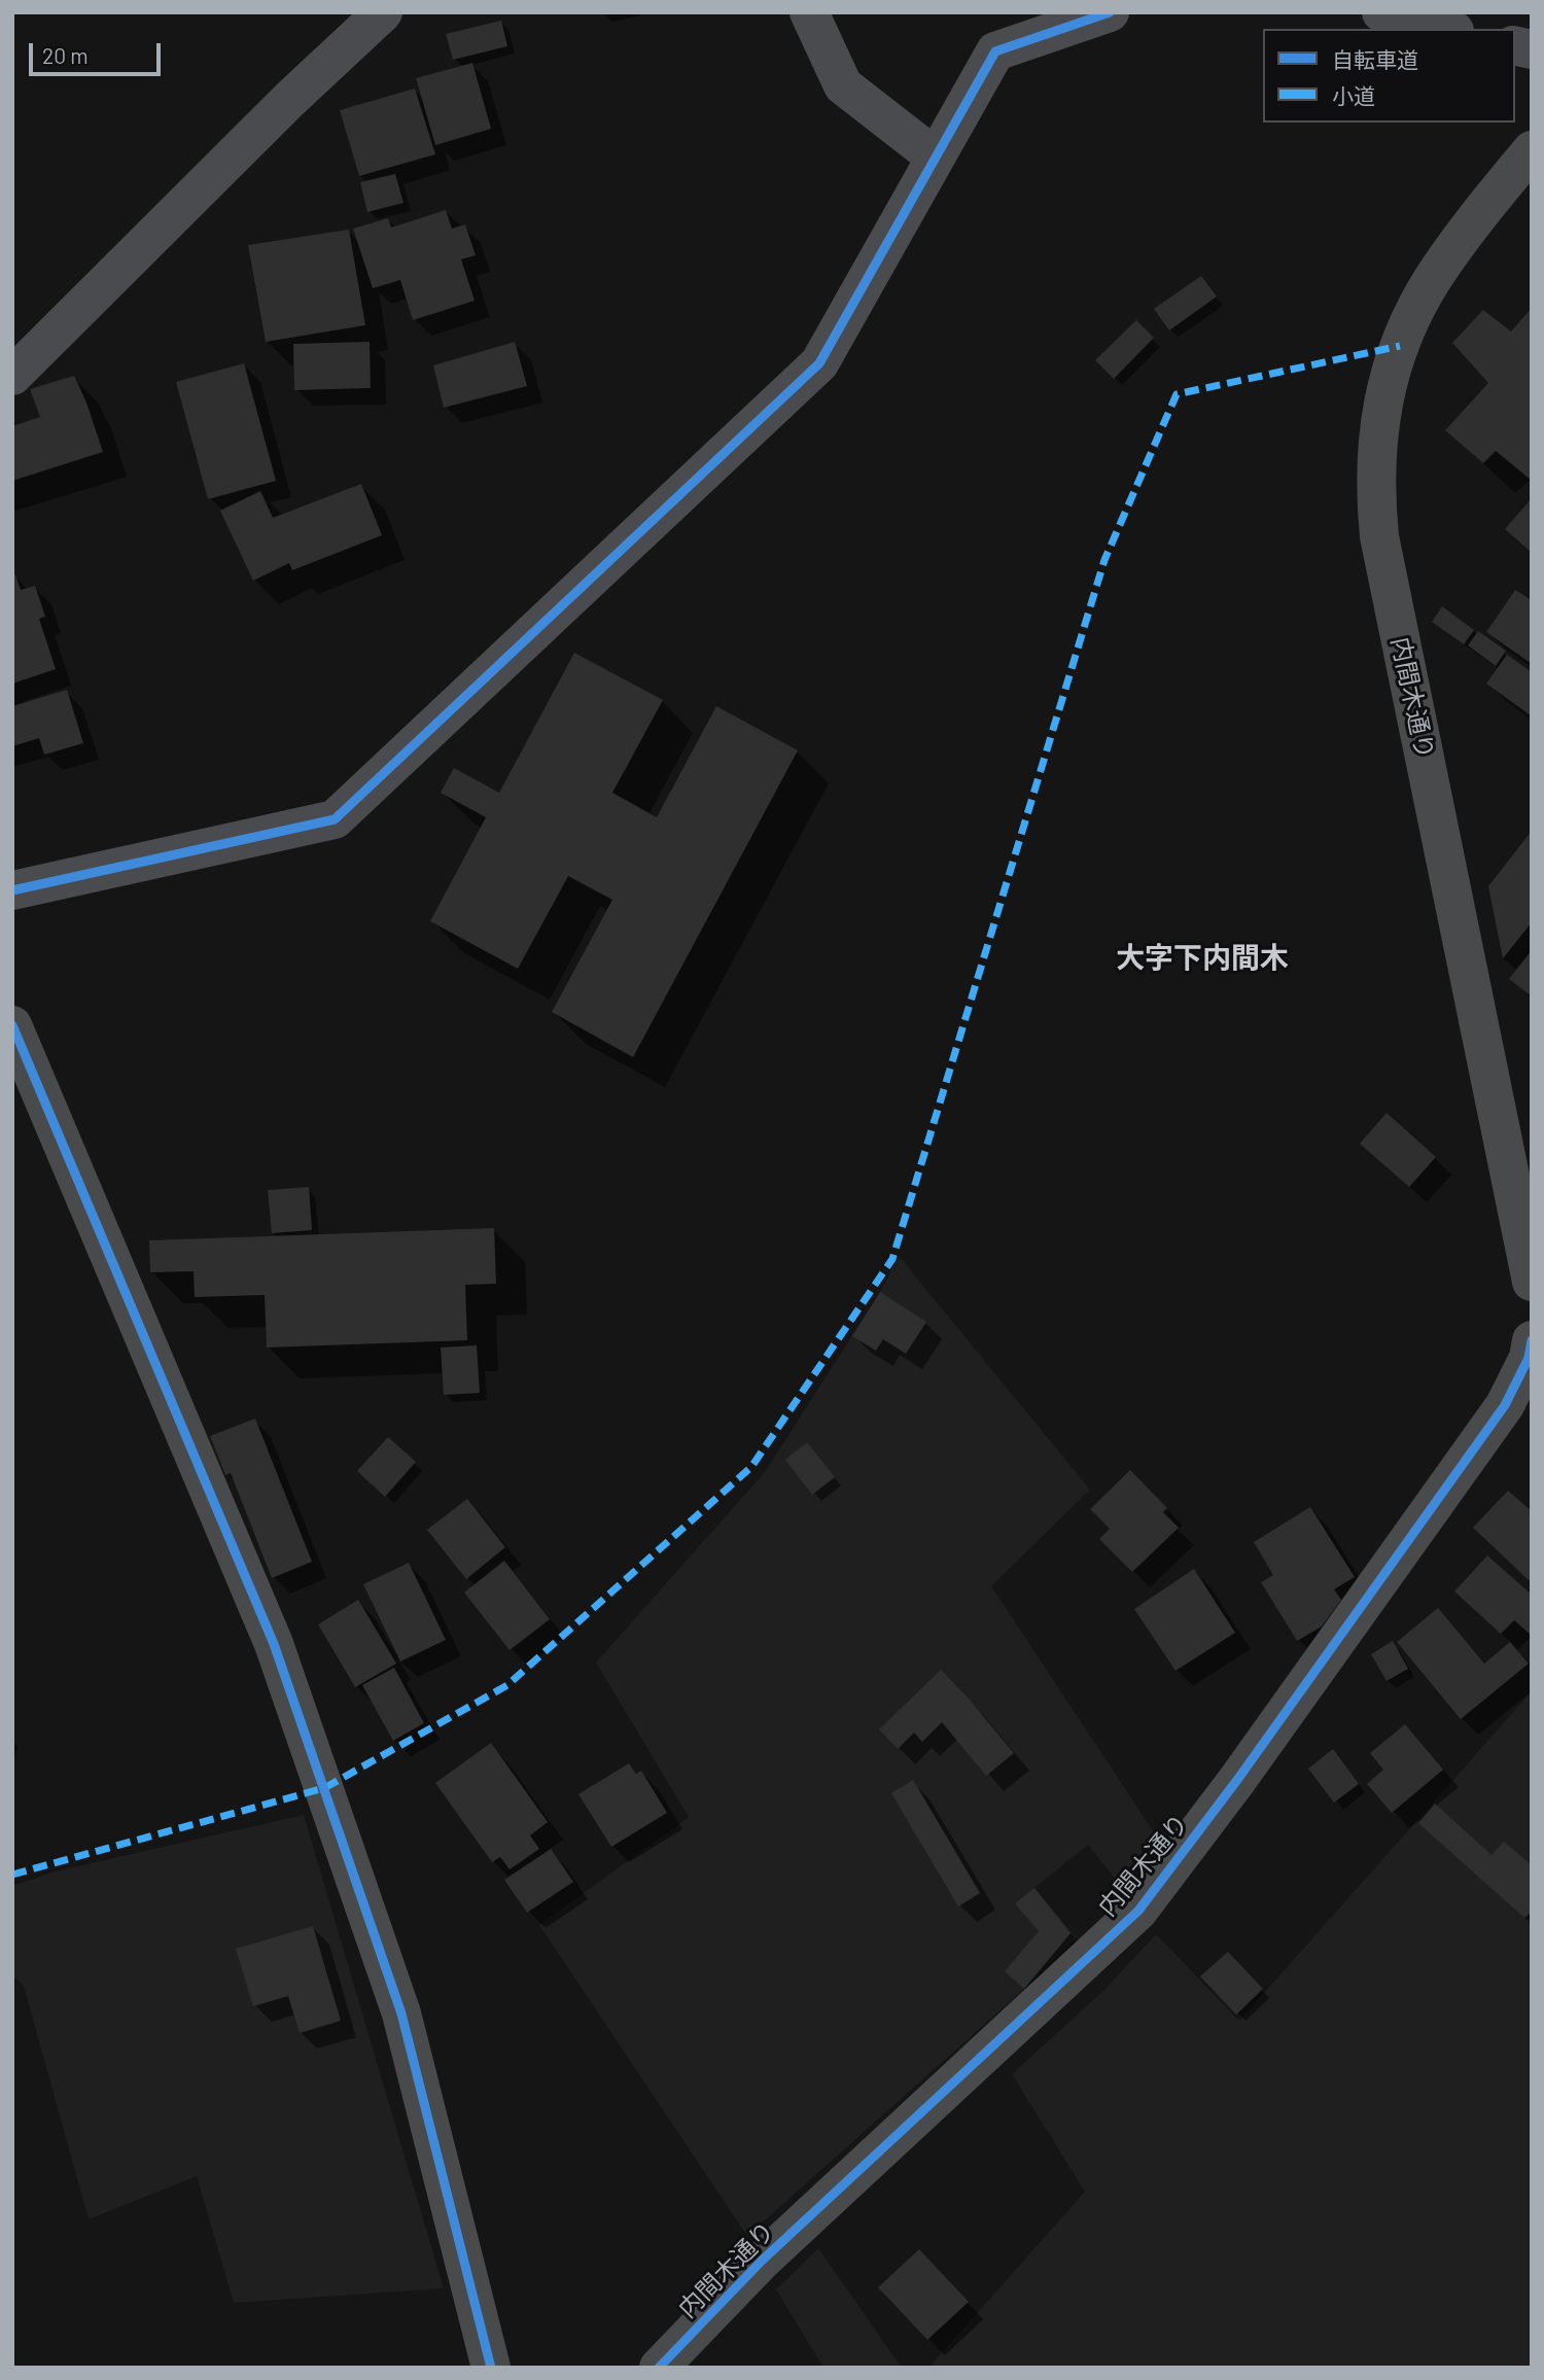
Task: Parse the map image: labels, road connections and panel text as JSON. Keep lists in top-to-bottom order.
{
  "streets": {
    "street": ["内間木通り"]
  },
  "districts": ["大字下内間木"],
  "legend": ["自転車道", "小道"],
  "scale_bar": "20 m"
}
